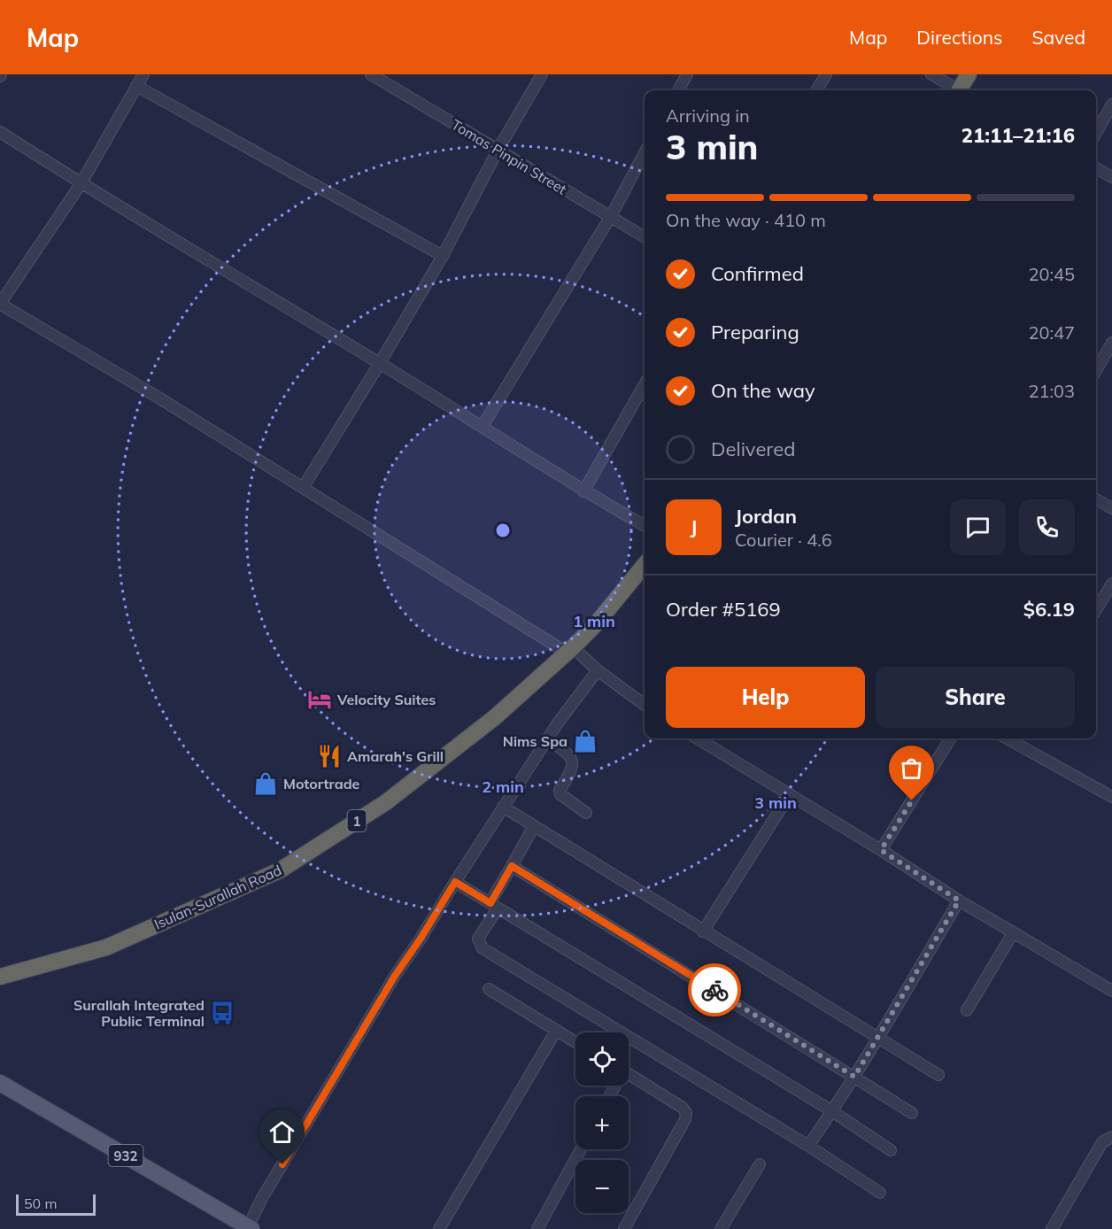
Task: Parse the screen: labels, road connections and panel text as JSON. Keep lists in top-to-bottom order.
{
  "streets": {
    "highway": ["1", "Isulan-Surallah Road"],
    "main road": ["932"],
    "street": ["Tomas Pinpin Street"]
  },
  "places": {
    "hotel": ["Velocity Suites"],
    "shop": ["Nims Spa", "Motortrade"],
    "restaurant": ["Amarah's Grill"],
    "bus stop": ["Surallah Integrated Public Terminal"]
  },
  "scale_bar": "50 m",
  "page": {
    "header": "Map",
    "nav": ["Map", "Directions", "Saved"],
    "heading": ["3 min", "Arriving in", "21:11–21:16"],
    "panel": [
      "Jordan",
      "Courier · 4.6",
      "Order #5169",
      "$6.19"
    ],
    "bar": "On the way · 410 m",
    "list": [
      ["Confirmed", "20:45"],
      ["Preparing", "20:47"],
      ["On the way", "21:03"],
      "Delivered"
    ],
    "round": "J",
    "buttons": ["Help", "Share"],
    "map_buttons": ["+", "−"],
    "scale": "50 m"
  },
  "rings": ["1 min", "2 min", "3 min"]
}
